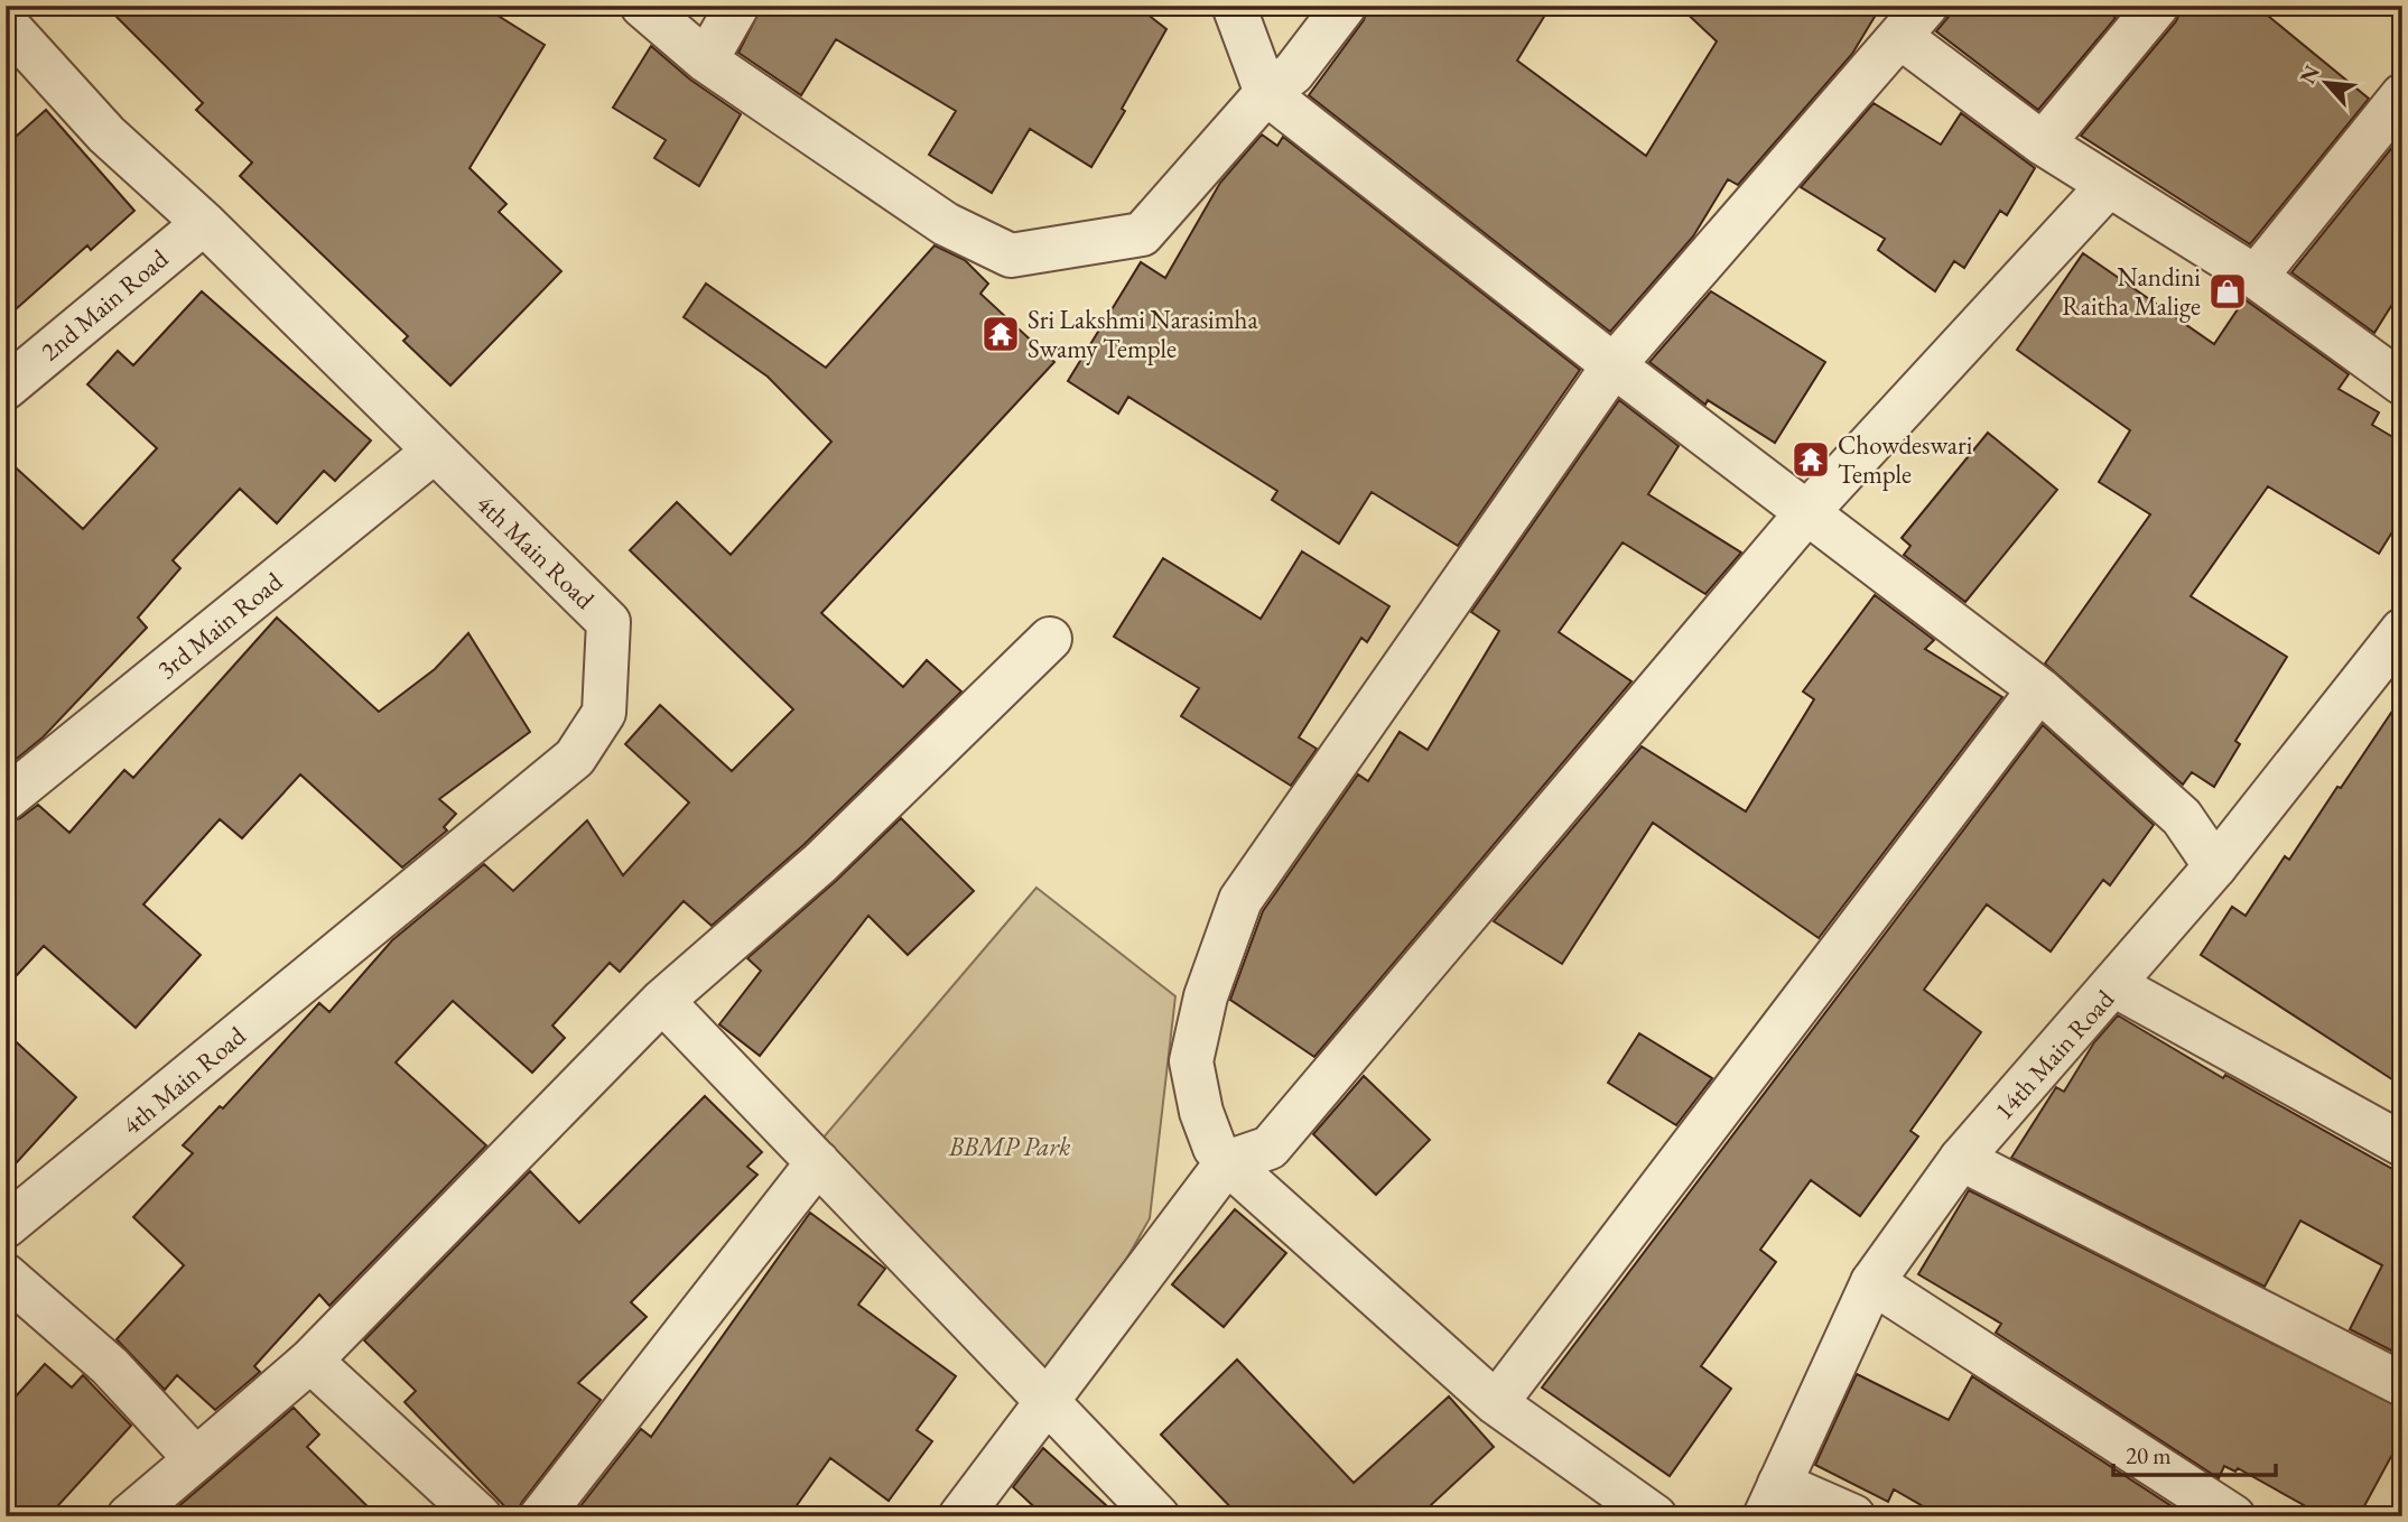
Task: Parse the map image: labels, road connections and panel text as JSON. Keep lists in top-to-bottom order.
{
  "streets": {
    "street": [
      "2nd Main Road",
      "4th Main Road",
      "3rd Main Road",
      "14th Main Road"
    ]
  },
  "crossings": [
    ["2nd Main Road", "4th Main Road"],
    ["4th Main Road", "3rd Main Road"]
  ],
  "parks": ["BBMP Park"],
  "places": {
    "shop": ["Nandini Raitha Malige"],
    "temple": ["Sri Lakshmi Narasimha Swamy Temple", "Chowdeswari Temple"]
  },
  "scale_bar": "20 m",
  "north": "top left"
}
